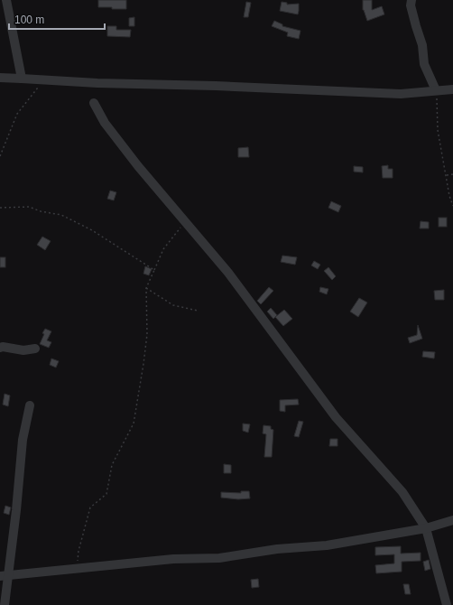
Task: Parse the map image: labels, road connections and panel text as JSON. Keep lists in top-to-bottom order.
{
  "scale_bar": "100 m"
}
